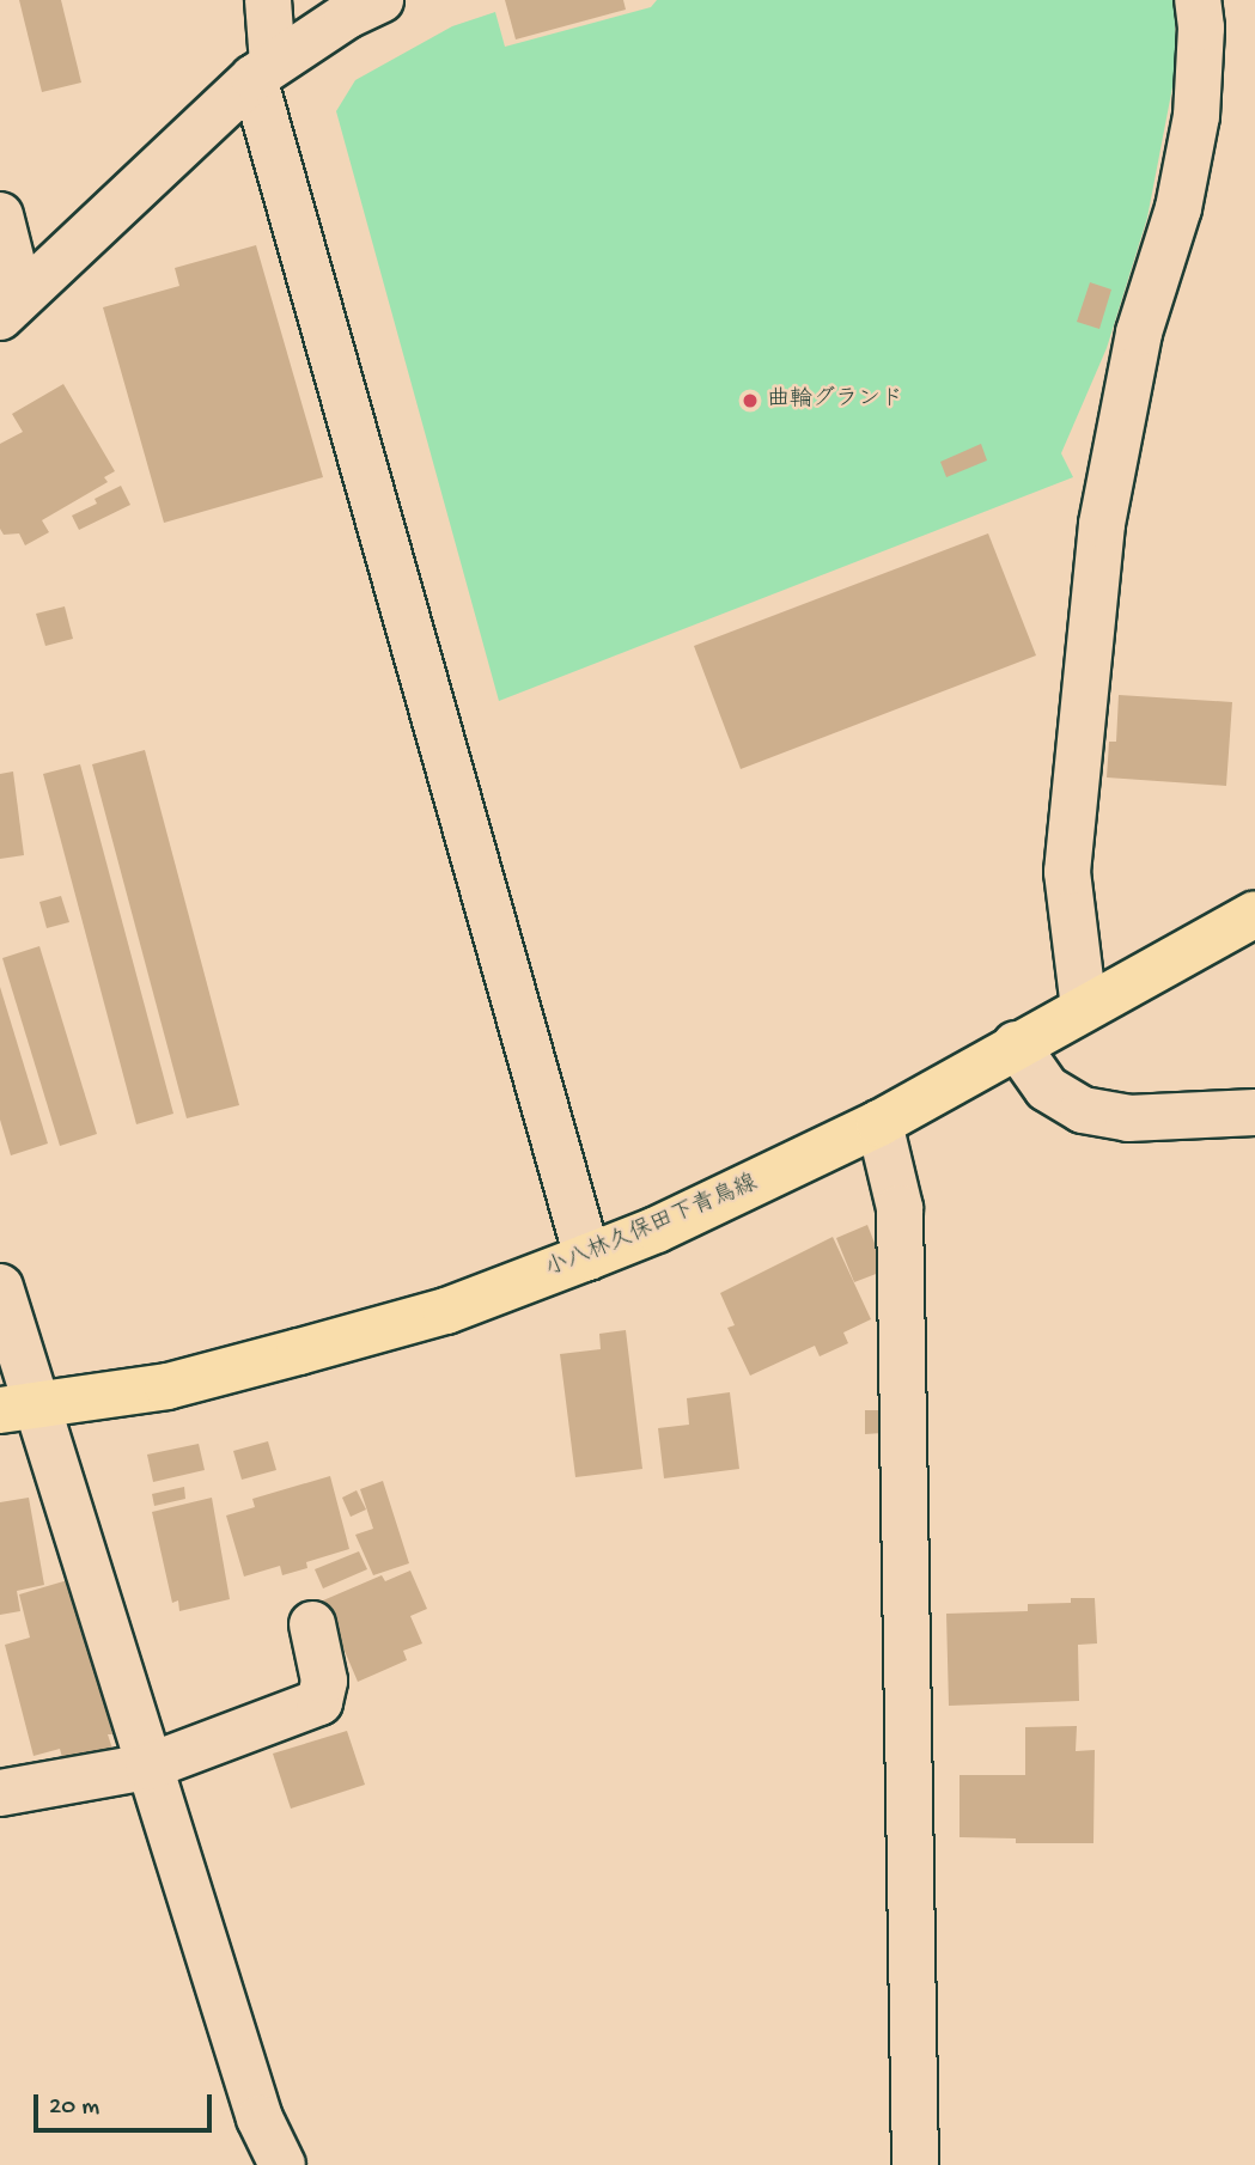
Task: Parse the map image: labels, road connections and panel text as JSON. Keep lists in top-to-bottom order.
{
  "streets": {
    "main road": ["小八林久保田下青鳥線"]
  },
  "places": ["曲輪グランド"],
  "scale_bar": "20 m"
}
